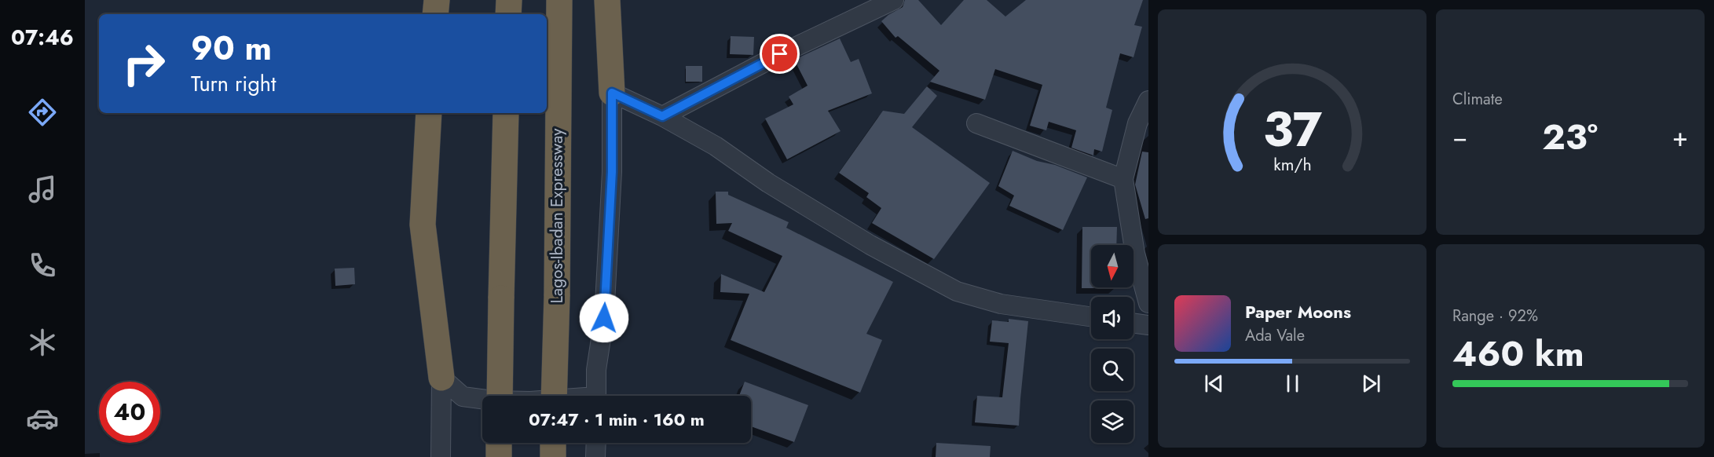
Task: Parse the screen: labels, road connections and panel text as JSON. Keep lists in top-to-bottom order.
{
  "streets": {
    "highway": ["Lagos-Ibadan Expressway"]
  },
  "north": "bottom",
  "page": {
    "tabs": "07:46",
    "tile": [
      "Climate",
      ["Range · 92%", "460 km"]
    ],
    "turn": ["90 m", "Turn right"],
    "heat": ["−", "23°", "+"],
    "song": ["Paper Moons", "Ada Vale"],
    "limit": "40",
    "trip": "07:47 · 1 min · 160 m",
    "gauge": ["37", "km/h"]
  }
}
